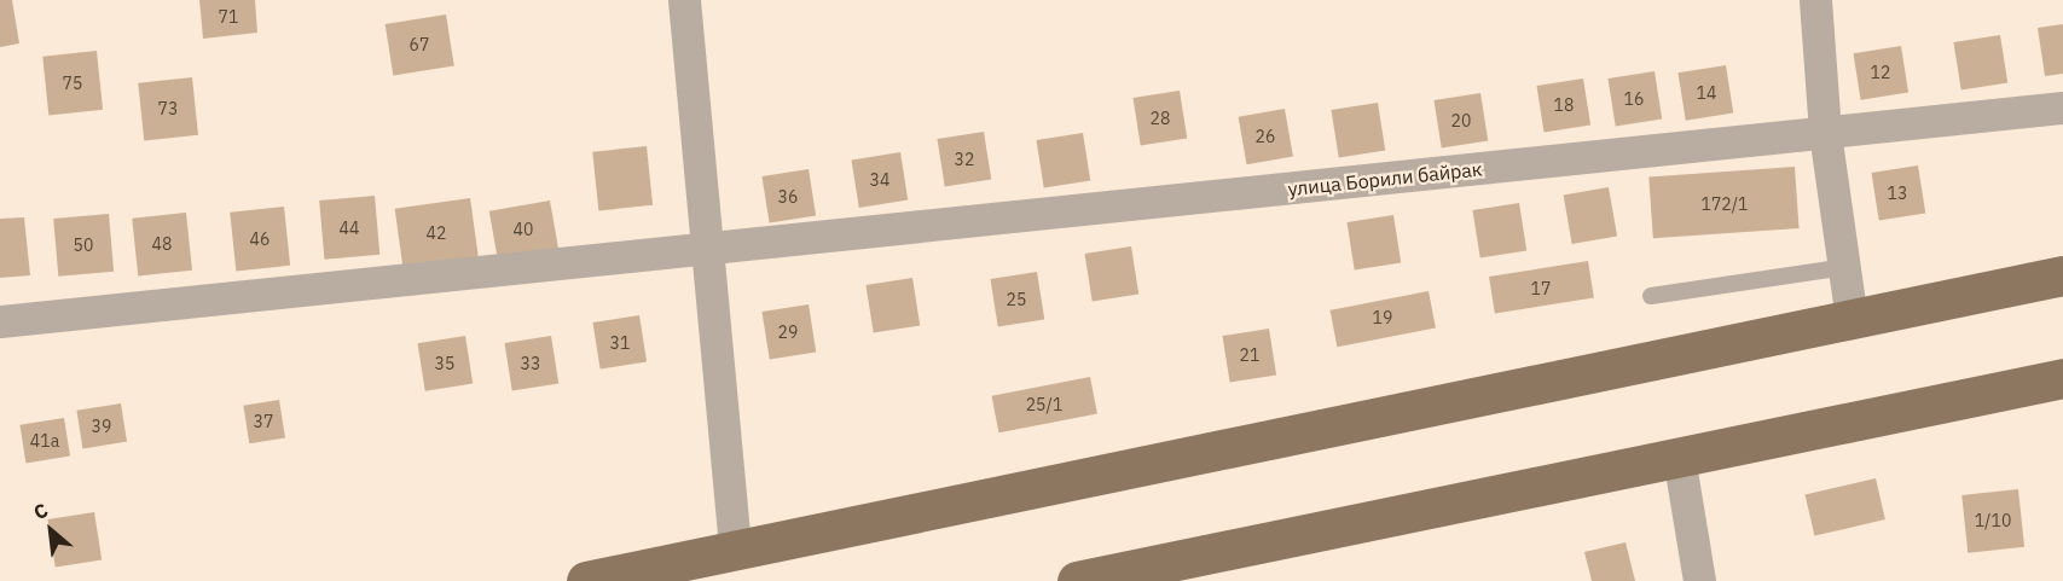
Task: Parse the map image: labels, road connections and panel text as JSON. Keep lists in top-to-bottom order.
{
  "streets": {
    "street": ["улица Борили байрак"]
  },
  "house_numbers": [
    "71",
    "67",
    "12",
    "75",
    "14",
    "16",
    "18",
    "73",
    "28",
    "20",
    "26",
    "32",
    "34",
    "13",
    "36",
    "172/1",
    "44",
    "40",
    "42",
    "46",
    "48",
    "50",
    "17",
    "25",
    "19",
    "29",
    "31",
    "21",
    "35",
    "33",
    "25/1",
    "37",
    "39",
    "41а",
    "1/10"
  ],
  "north": "top left"
}
